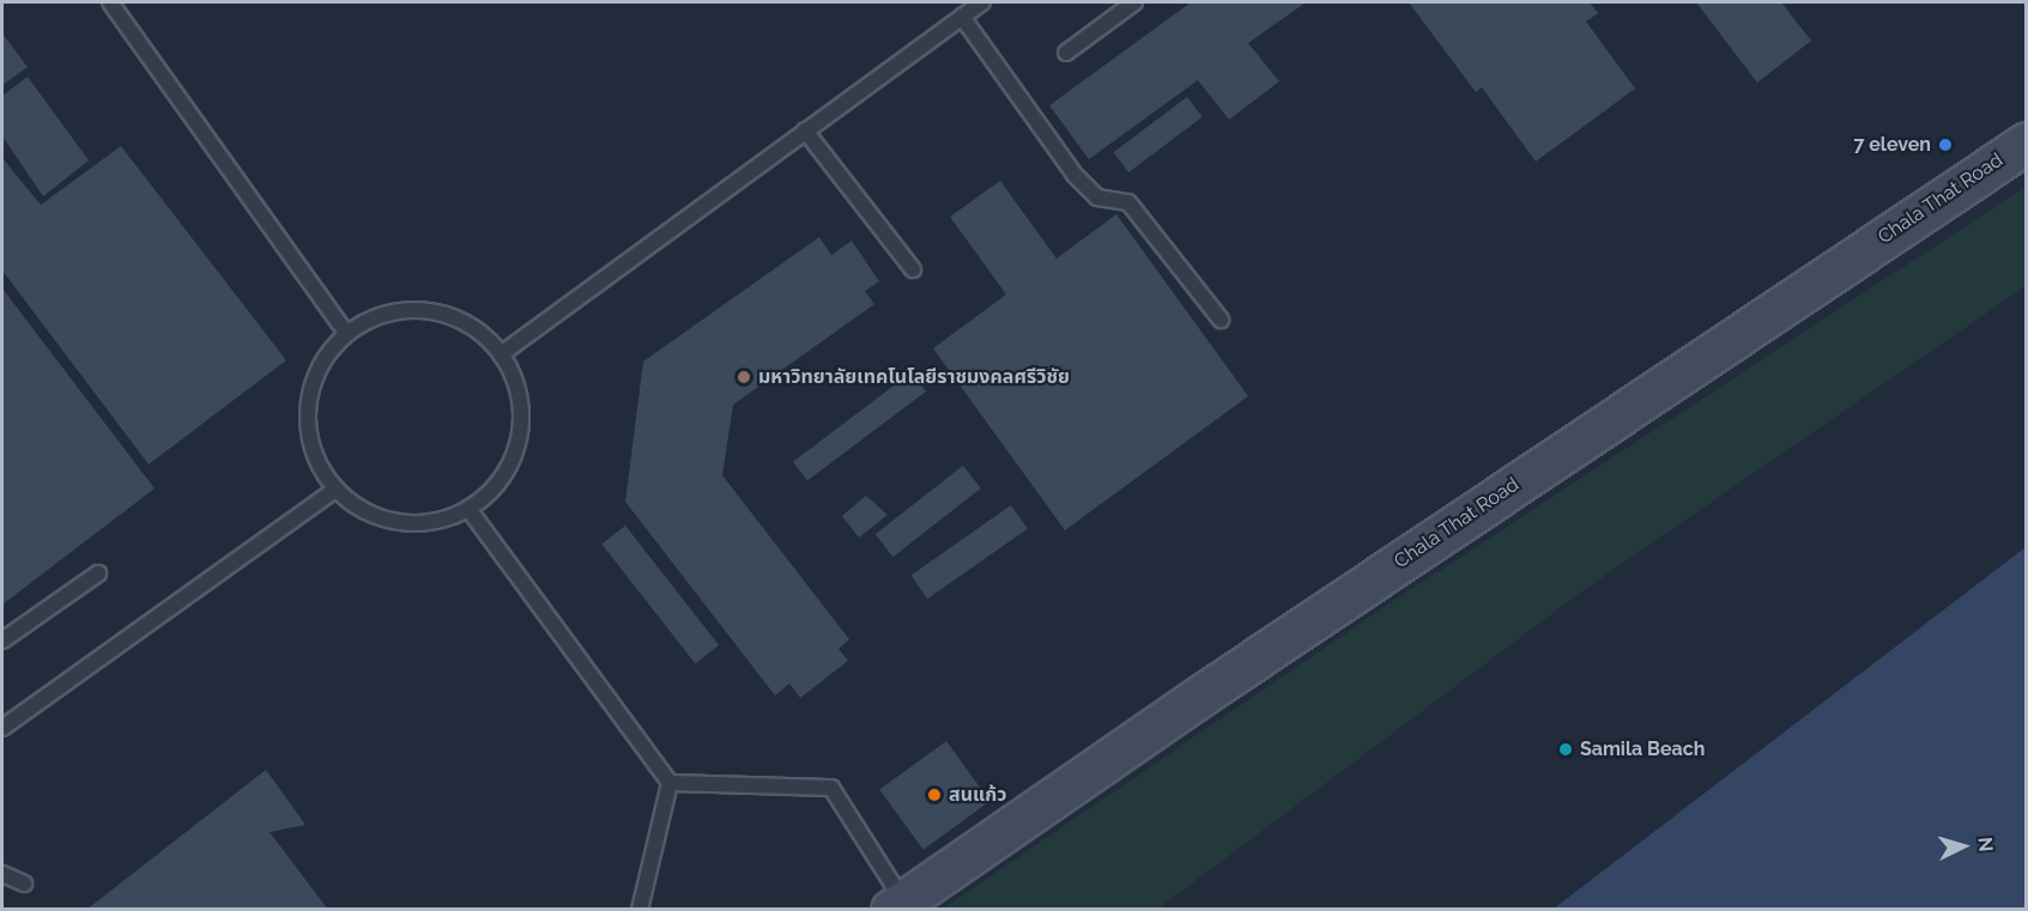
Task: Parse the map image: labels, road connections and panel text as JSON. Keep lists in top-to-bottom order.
{
  "streets": {
    "main road": ["Chala That Road"]
  },
  "places": [
    "7 eleven",
    "มหาวิทยาลัยเทคโนโลยีราชมงคลศรีวิชัย",
    "Samila Beach",
    "สนแก้ว"
  ],
  "north": "right"
}
